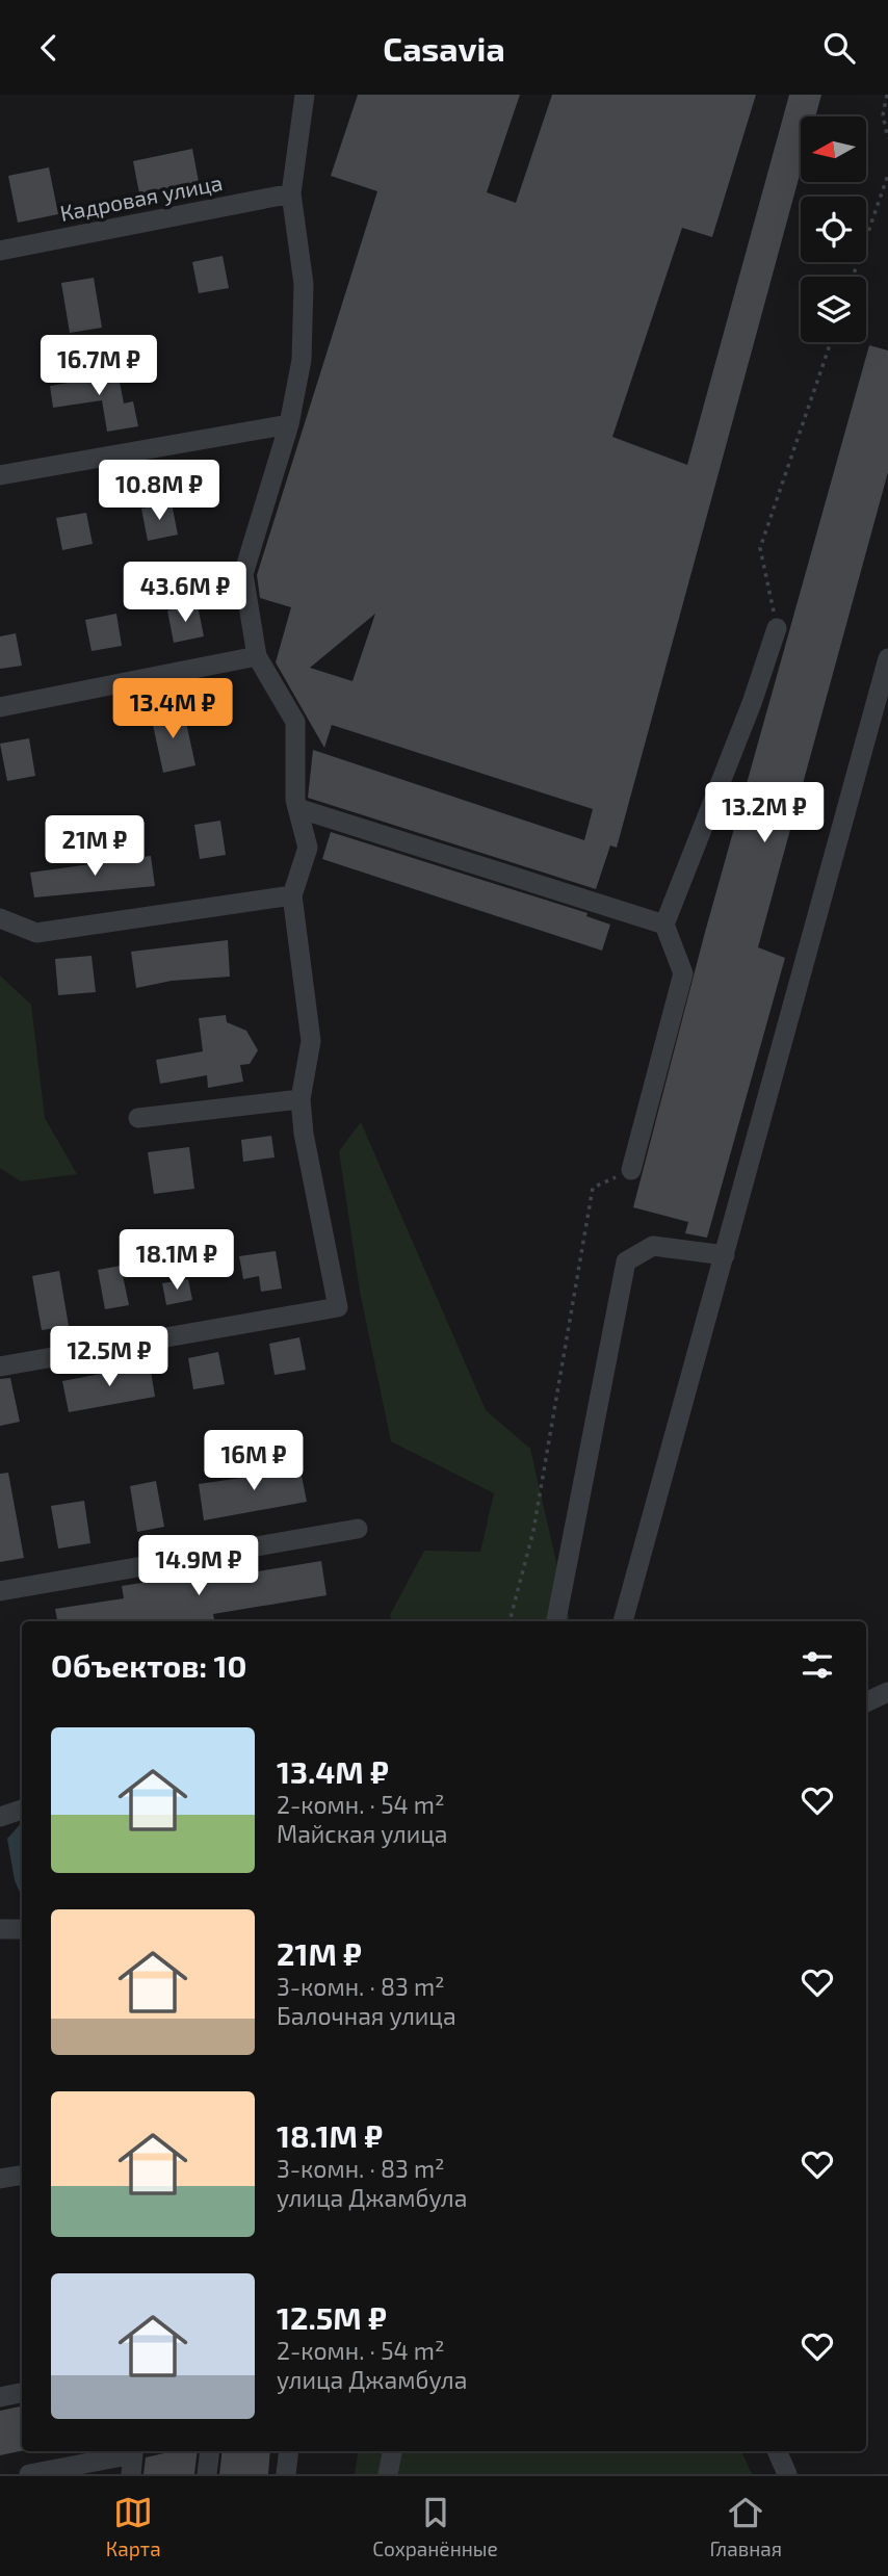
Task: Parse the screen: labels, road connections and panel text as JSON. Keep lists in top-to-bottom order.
{
  "streets": {
    "street": ["Кадровая улица"]
  },
  "north": "left",
  "page": {
    "header": "Casavia",
    "price": [
      "16.7M ₽",
      "10.8M ₽",
      "43.6M ₽",
      "13.4M ₽",
      "13.2M ₽",
      "21M ₽",
      "18.1M ₽",
      "12.5M ₽",
      "16M ₽",
      "14.9M ₽"
    ],
    "heading": "Объектов: 10",
    "list": [
      {
        "name": "13.4M ₽",
        "note": "2-комн. · 54 m² · Майская улица"
      },
      {
        "name": "21M ₽",
        "note": "3-комн. · 83 m² · Балочная улица"
      },
      {
        "name": "18.1M ₽",
        "note": "3-комн. · 83 m² · улица Джамбула"
      },
      {
        "name": "12.5M ₽",
        "note": "2-комн. · 54 m² · улица Джамбула"
      }
    ],
    "tabs": ["Карта", "Сохранённые", "Главная"]
  }
}
